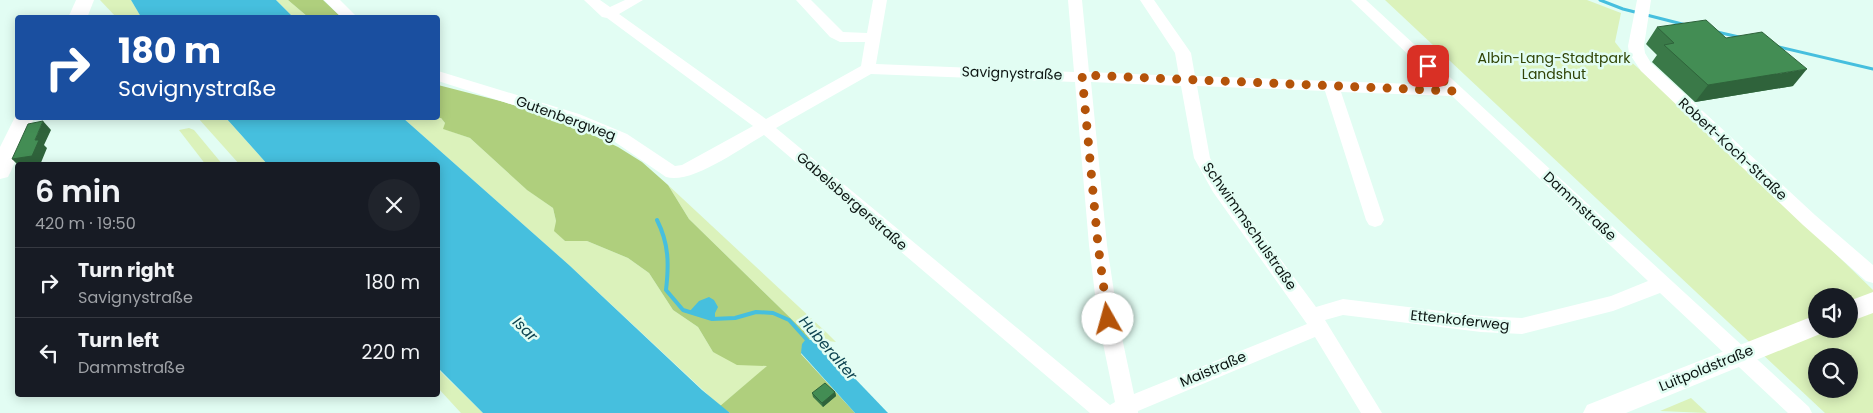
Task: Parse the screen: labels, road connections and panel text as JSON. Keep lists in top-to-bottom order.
{
  "streets": {
    "main road": ["Luitpoldstraße"],
    "street": [
      "Savignystraße",
      "Gutenbergweg",
      "Robert-Koch-Straße",
      "Gabelsbergerstraße",
      "Dammstraße",
      "Schwimmschulstraße",
      "Ettenkoferweg",
      "Maistraße"
    ]
  },
  "crossings": [
    ["Savignystraße", "Dammstraße"],
    ["Savignystraße", "Schwimmschulstraße"],
    ["Gutenbergweg", "Gabelsbergerstraße"],
    ["Gabelsbergerstraße", "Maistraße"],
    ["Dammstraße", "Ettenkoferweg"],
    ["Dammstraße", "Luitpoldstraße"],
    ["Schwimmschulstraße", "Ettenkoferweg"],
    ["Schwimmschulstraße", "Maistraße"],
    ["Ettenkoferweg", "Maistraße"]
  ],
  "water": ["Isar", "Huberalter"],
  "parks": ["Albin-Lang-Stadtpark Landshut"],
  "page": {
    "turn": ["180 m", "Savignystraße"],
    "heading": ["6 min", "420 m · 19:50"],
    "list": [
      {
        "name": "Turn right",
        "note": "Savignystraße",
        "value": "180 m"
      },
      {
        "name": "Turn left",
        "note": "Dammstraße",
        "value": "220 m"
      }
    ]
  }
}
